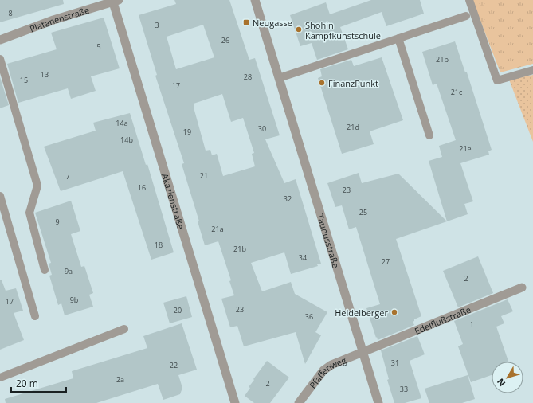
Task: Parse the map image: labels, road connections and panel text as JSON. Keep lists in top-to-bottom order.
{
  "streets": {
    "street": [
      "Platanenstraße",
      "Akazienstraße",
      "Taunusstraße",
      "Edelflußstraße",
      "Pfaffenweg"
    ]
  },
  "crossings": [
    ["Platanenstraße", "Akazienstraße"],
    ["Taunusstraße", "Edelflußstraße"],
    ["Taunusstraße", "Pfaffenweg"],
    ["Edelflußstraße", "Pfaffenweg"]
  ],
  "places": {
    "transit": ["Neugasse"],
    "other": ["Shohin Kampfkunstschule", "FinanzPunkt", "Heidelberger"]
  },
  "house_numbers": [
    "8",
    "3",
    "26",
    "5",
    "21b",
    "13",
    "28",
    "15",
    "17",
    "21c",
    "14a",
    "21d",
    "30",
    "19",
    "14b",
    "21e",
    "21",
    "7",
    "16",
    "23",
    "32",
    "25",
    "9",
    "21a",
    "18",
    "21b",
    "34",
    "27",
    "9a",
    "2",
    "9b",
    "17",
    "23",
    "20",
    "36",
    "1",
    "31",
    "22",
    "2a",
    "2",
    "33"
  ],
  "scale_bar": "20 m",
  "north": "bottom left"
}
